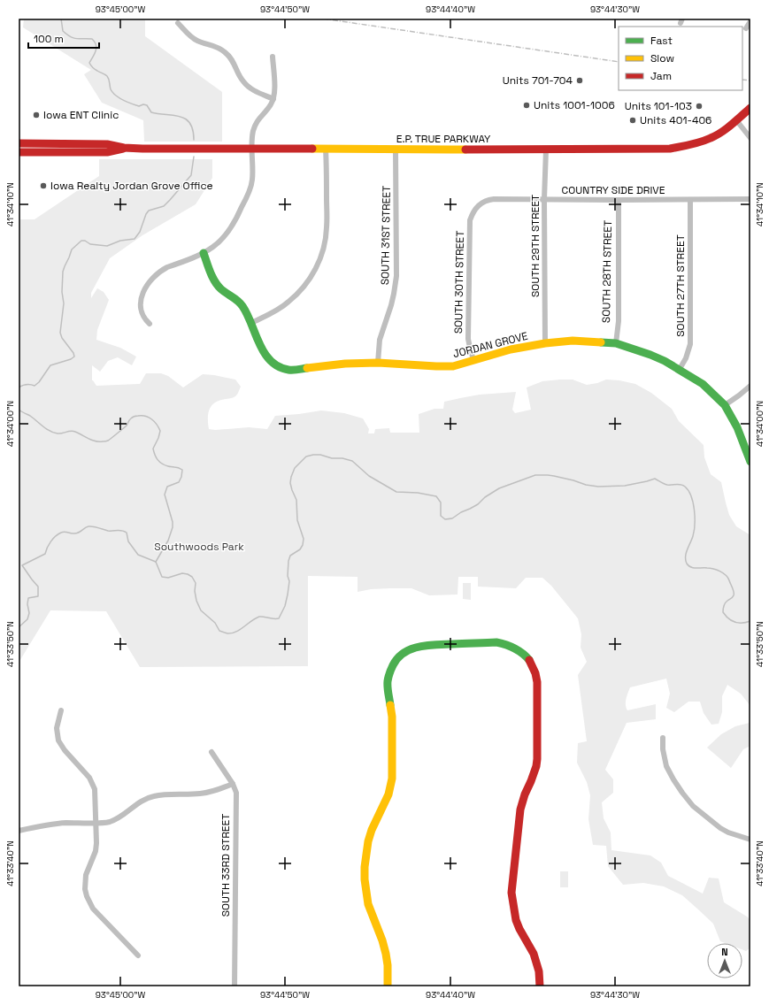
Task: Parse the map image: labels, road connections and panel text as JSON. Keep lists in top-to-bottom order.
{
  "streets": {
    "street": [
      "E.P. TRUE PARKWAY",
      "COUNTRY SIDE DRIVE",
      "SOUTH 31ST STREET",
      "SOUTH 29TH STREET",
      "SOUTH 28TH STREET",
      "SOUTH 30TH STREET",
      "SOUTH 27TH STREET",
      "JORDAN GROVE",
      "SOUTH 33RD STREET"
    ]
  },
  "crossings": [
    ["E.P. TRUE PARKWAY", "SOUTH 31ST STREET"],
    ["E.P. TRUE PARKWAY", "SOUTH 29TH STREET"],
    ["COUNTRY SIDE DRIVE", "SOUTH 29TH STREET"],
    ["COUNTRY SIDE DRIVE", "SOUTH 28TH STREET"],
    ["COUNTRY SIDE DRIVE", "SOUTH 30TH STREET"],
    ["COUNTRY SIDE DRIVE", "SOUTH 27TH STREET"],
    ["SOUTH 31ST STREET", "JORDAN GROVE"],
    ["SOUTH 29TH STREET", "JORDAN GROVE"],
    ["SOUTH 28TH STREET", "JORDAN GROVE"],
    ["SOUTH 30TH STREET", "JORDAN GROVE"],
    ["SOUTH 27TH STREET", "JORDAN GROVE"]
  ],
  "parks": ["Southwoods Park"],
  "places": [
    "Units 701-704",
    "Units 1001-1006",
    "Units 101-103",
    "Iowa ENT Clinic",
    "Units 401-406",
    "Iowa Realty Jordan Grove Office"
  ],
  "legend": ["Fast", "Slow", "Jam"],
  "scale_bar": "100 m",
  "north": "top",
  "coordinates": [
    "93°45'00\"W",
    "93°44'50\"W",
    "93°44'40\"W",
    "93°44'30\"W",
    "41°34'10\"N",
    "41°34'00\"N",
    "41°33'50\"N",
    "41°33'40\"N"
  ]
}
